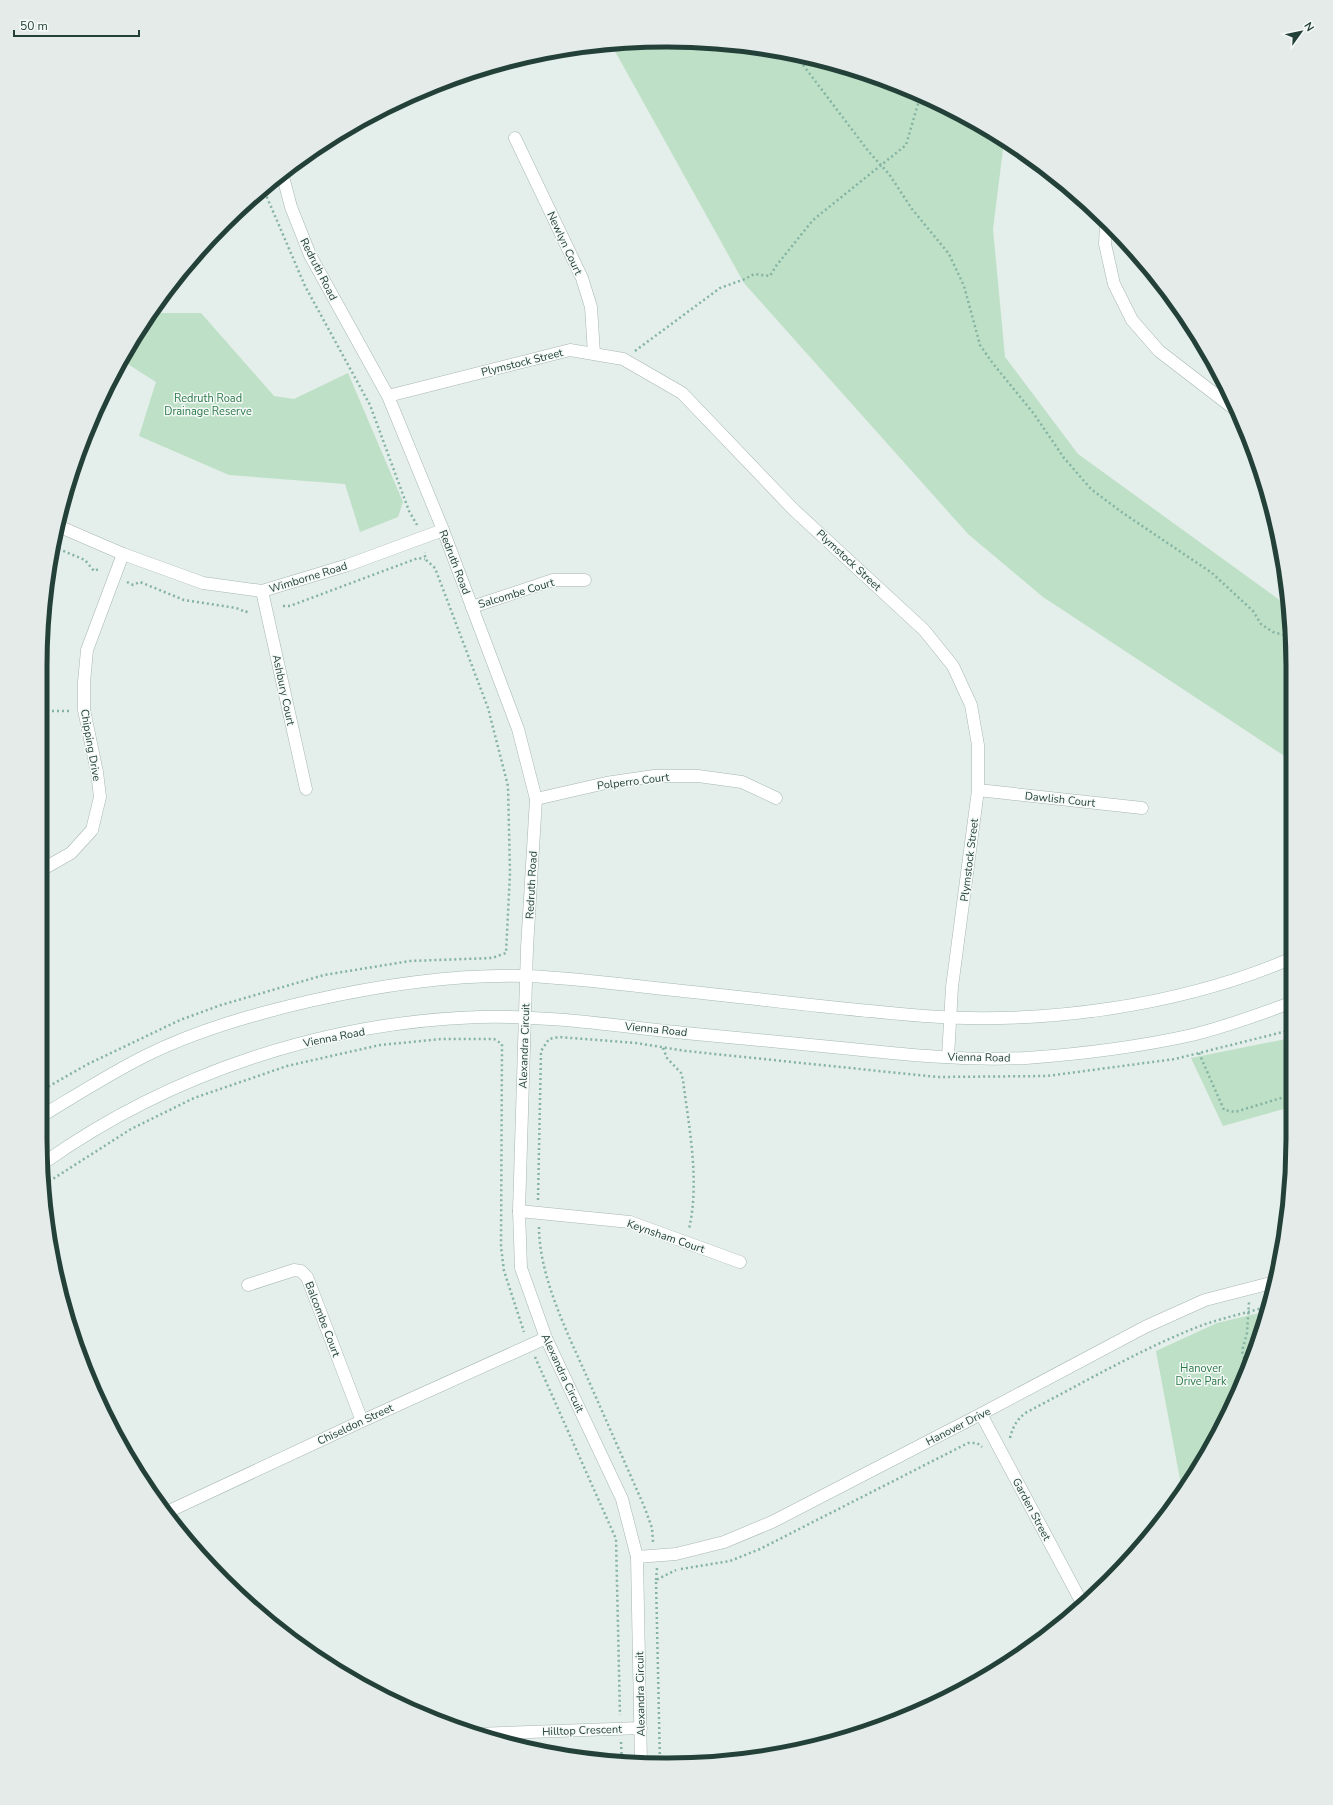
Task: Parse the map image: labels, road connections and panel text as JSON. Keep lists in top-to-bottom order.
{
  "streets": {
    "street": [
      "Newlyn Court",
      "Redruth Road",
      "Plymstock Street",
      "Wimborne Road",
      "Salcombe Court",
      "Ashbury Court",
      "Chipping Drive",
      "Polperro Court",
      "Dawlish Court",
      "Vienna Road",
      "Alexandra Circuit",
      "Keynsham Court",
      "Balcombe Court",
      "Chiseldon Street",
      "Hanover Drive",
      "Garden Street",
      "Hilltop Crescent"
    ]
  },
  "crossings": [
    ["Newlyn Court", "Plymstock Street"],
    ["Redruth Road", "Plymstock Street"],
    ["Redruth Road", "Wimborne Road"],
    ["Redruth Road", "Salcombe Court"],
    ["Redruth Road", "Polperro Court"],
    ["Redruth Road", "Alexandra Circuit"],
    ["Plymstock Street", "Dawlish Court"],
    ["Plymstock Street", "Vienna Road"],
    ["Wimborne Road", "Ashbury Court"],
    ["Wimborne Road", "Chipping Drive"],
    ["Vienna Road", "Alexandra Circuit"],
    ["Alexandra Circuit", "Keynsham Court"],
    ["Alexandra Circuit", "Chiseldon Street"],
    ["Alexandra Circuit", "Hanover Drive"],
    ["Alexandra Circuit", "Hilltop Crescent"],
    ["Balcombe Court", "Chiseldon Street"],
    ["Hanover Drive", "Garden Street"]
  ],
  "parks": ["Redruth Road Drainage Reserve", "Hanover Drive Park"],
  "scale_bar": "50 m",
  "north": "top right"
}
